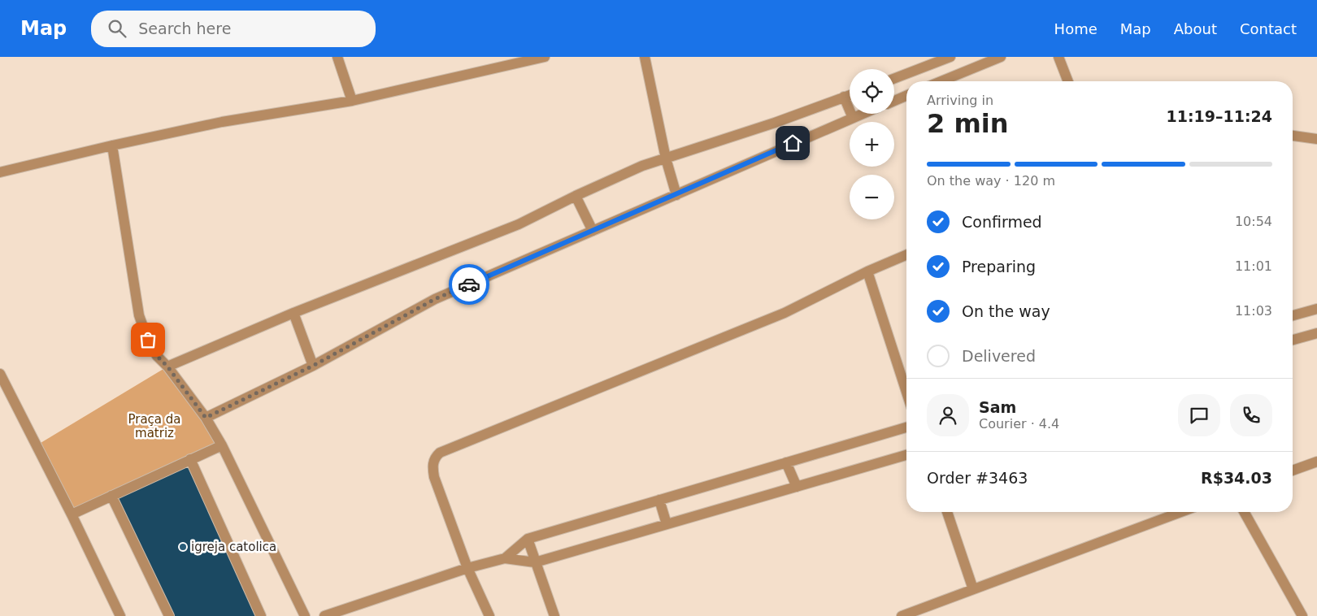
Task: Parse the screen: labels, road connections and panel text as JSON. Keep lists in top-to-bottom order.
{
  "parks": ["Praça da matriz"],
  "places": ["igreja catolica"],
  "page": {
    "header": "Map",
    "search": "Search here",
    "nav": [
      "Home",
      "Map",
      "About",
      "Contact"
    ],
    "map_buttons": ["+", "−"],
    "heading": ["2 min", "Arriving in", "11:19–11:24"],
    "panel": [
      "Sam",
      "Courier · 4.4",
      "Order #3463",
      "R$34.03"
    ],
    "bar": "On the way · 120 m",
    "list": [
      ["Confirmed", "10:54"],
      ["Preparing", "11:01"],
      ["On the way", "11:03"],
      "Delivered"
    ]
  }
}
